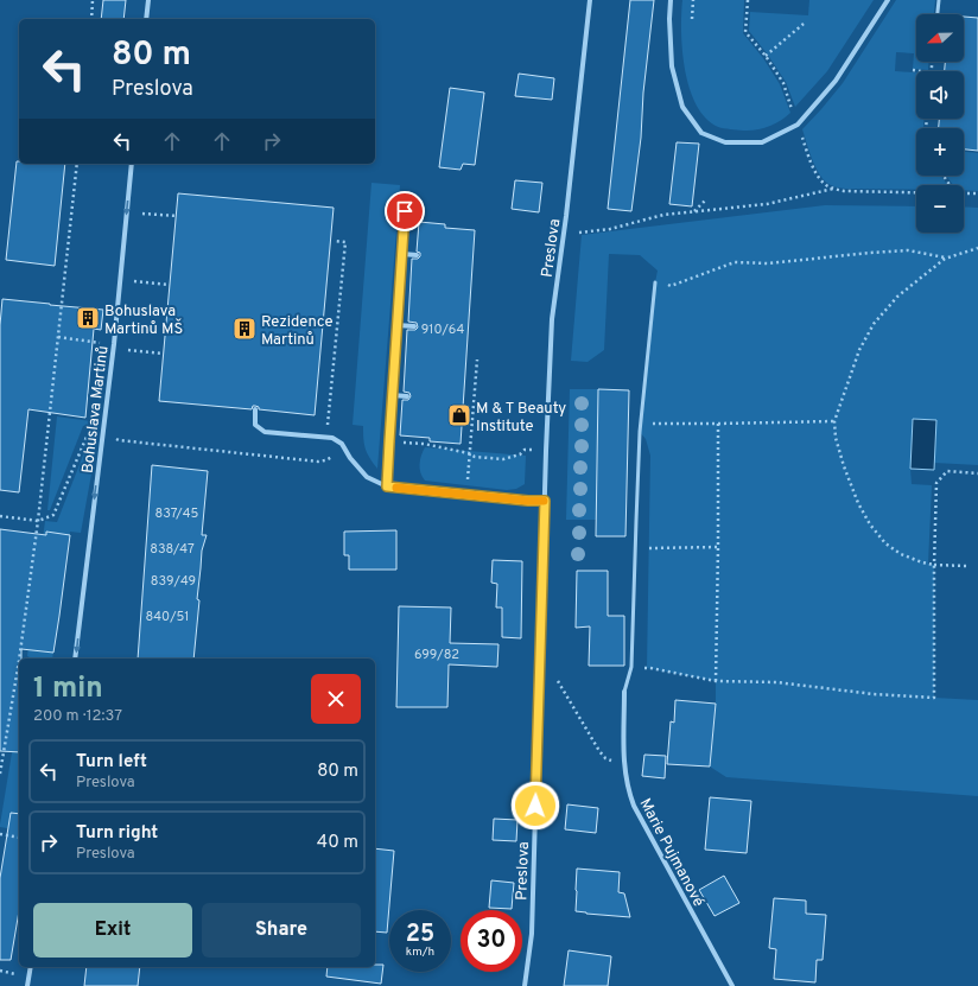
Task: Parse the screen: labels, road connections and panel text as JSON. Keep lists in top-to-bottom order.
{
  "streets": {
    "street": ["Preslova", "Bohuslava Martinů", "Marie Pujmanové"]
  },
  "one_way": ["Bohuslava Martinů"],
  "places": {
    "building": ["Bohuslava Martinů MŠ", "Rezidence Martinů"],
    "shop": ["M & T Beauty Institute"]
  },
  "house_numbers": [
    "910/64",
    "837/45",
    "838/47",
    "839/49",
    "840/51",
    "699/82"
  ],
  "north": "left",
  "page": {
    "map_buttons": ["+", "−"],
    "turn": ["80 m", "Preslova"],
    "heading": ["1 min", "200 m · 12:37"],
    "list": [
      {
        "name": "Turn left",
        "note": "Preslova",
        "value": "80 m"
      },
      {
        "name": "Turn right",
        "note": "Preslova",
        "value": "40 m"
      }
    ],
    "buttons": ["Exit", "Share"],
    "speed": "25 km/h",
    "limit": "30"
  }
}
